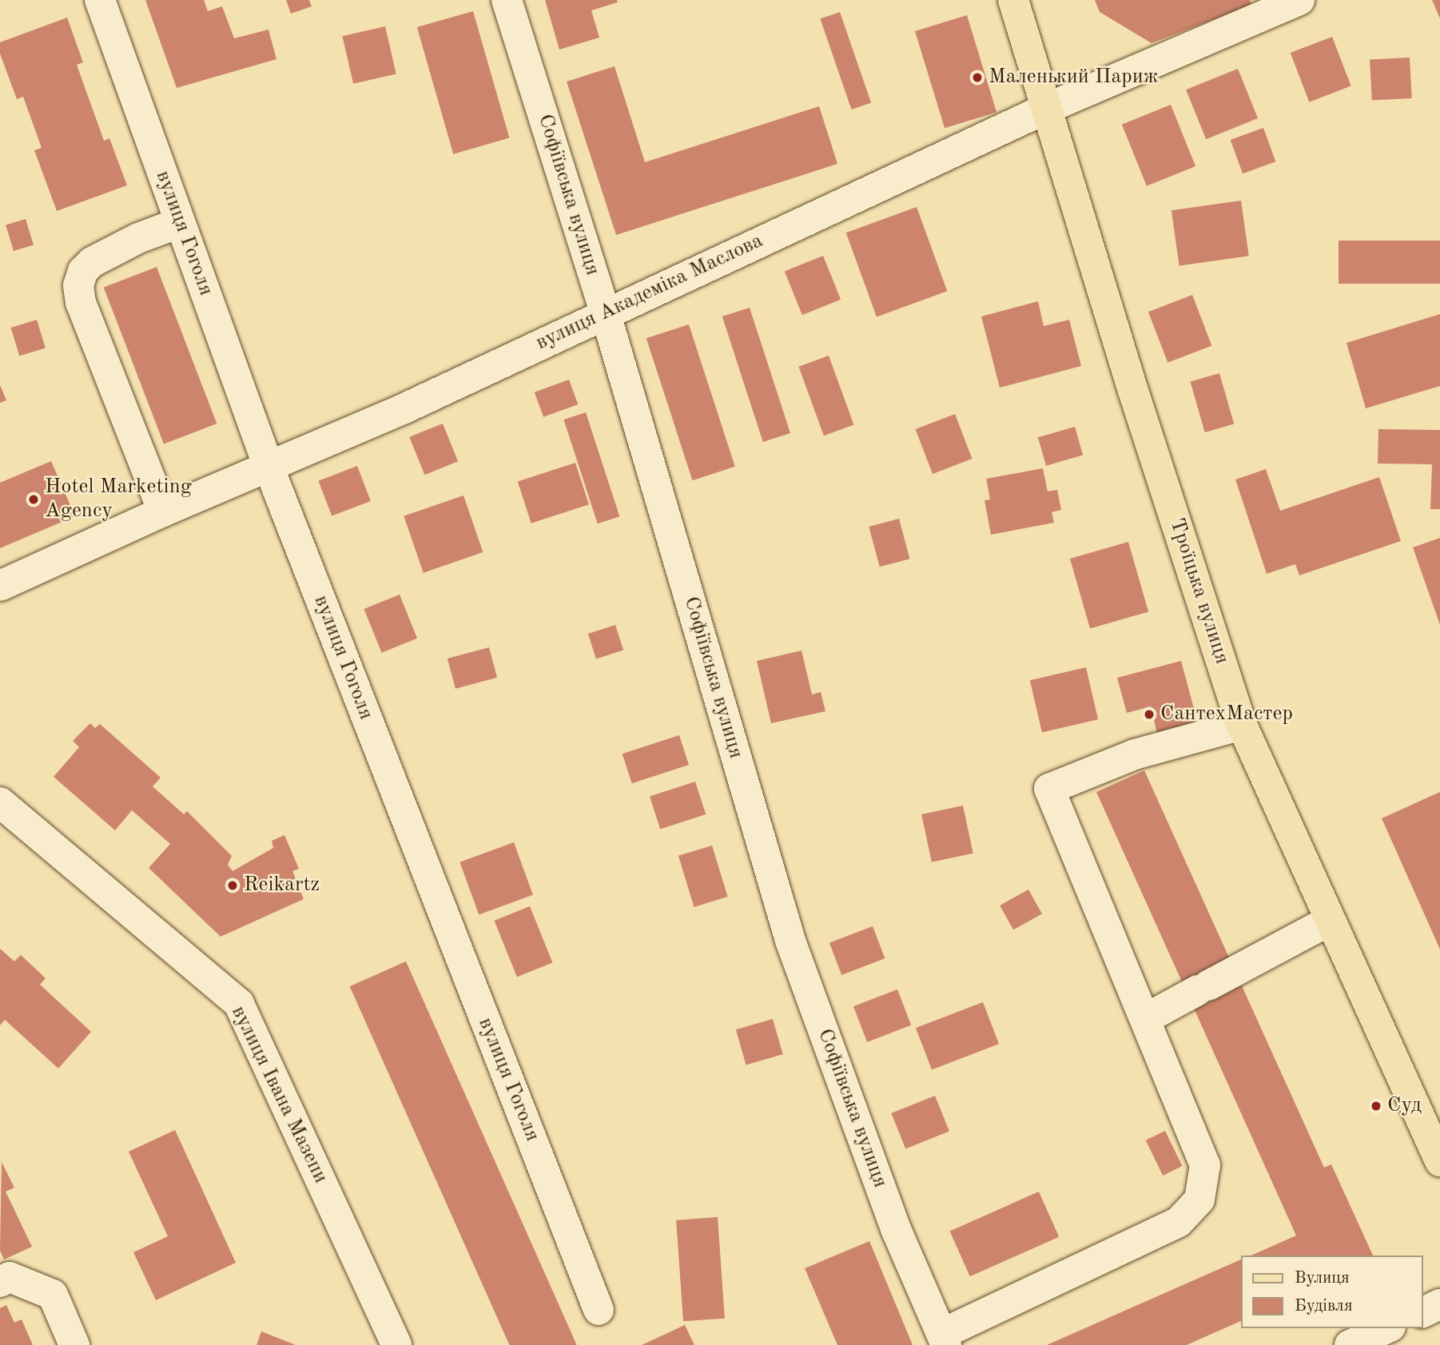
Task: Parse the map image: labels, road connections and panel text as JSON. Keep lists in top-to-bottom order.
{
  "streets": {
    "main road": ["Троїцька вулиця"],
    "street": [
      "Софіївська вулиця",
      "вулиця Гоголя",
      "вулиця Академіка Маслова",
      "вулиця Івана Мазепи"
    ]
  },
  "crossings": [
    ["Софіївська вулиця", "вулиця Академіка Маслова"],
    ["вулиця Гоголя", "вулиця Академіка Маслова"],
    ["вулиця Академіка Маслова", "Троїцька вулиця"]
  ],
  "places": [
    "Маленький Париж",
    "Hotel Marketing Agency",
    "СантехМастер",
    "Reikartz",
    "Суд"
  ],
  "legend": ["Вулиця", "Будівля"]
}
